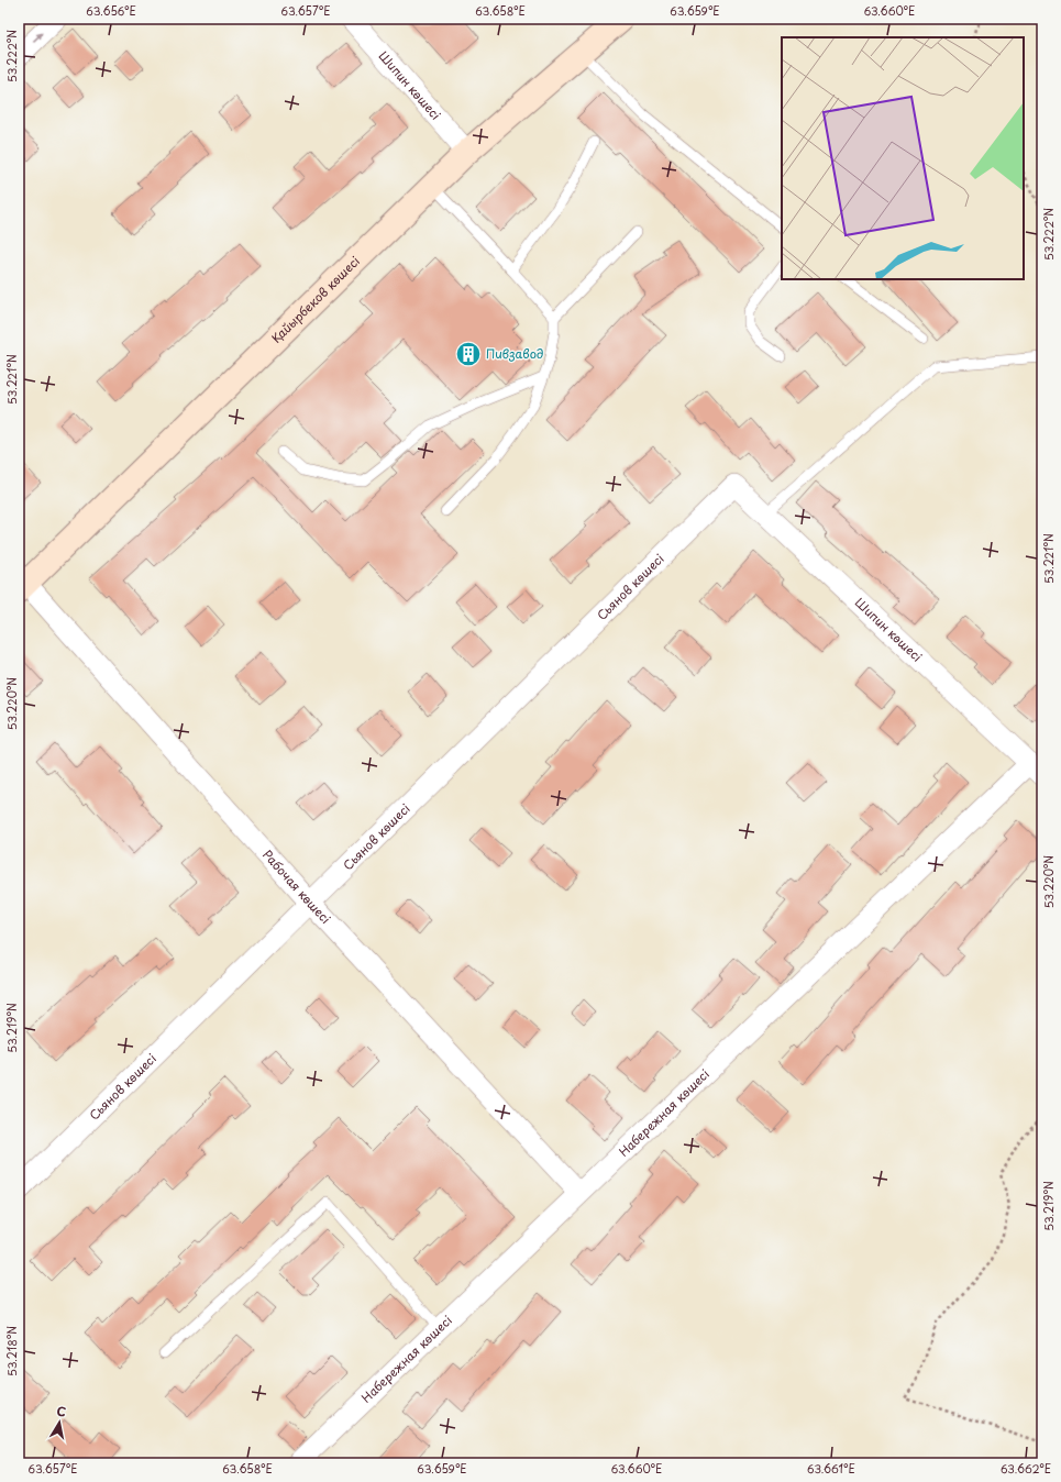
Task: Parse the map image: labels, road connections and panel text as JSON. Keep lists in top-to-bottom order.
{
  "streets": {
    "main road": ["Қайырбеков көшесі"],
    "street": [
      "Шипин көшесі",
      "Сьянов көшесі",
      "Рабочая көшесі",
      "Набережная көшесі"
    ]
  },
  "crossings": [
    ["Шипин көшесі", "Қайырбеков көшесі"],
    ["Шипин көшесі", "Сьянов көшесі"],
    ["Шипин көшесі", "Набережная көшесі"],
    ["Қайырбеков көшесі", "Рабочая көшесі"],
    ["Сьянов көшесі", "Рабочая көшесі"],
    ["Рабочая көшесі", "Набережная көшесі"]
  ],
  "places": {
    "building": ["Пивзавод"]
  },
  "north": "top",
  "coordinates": [
    "63.656°E",
    "63.657°E",
    "63.658°E",
    "63.659°E",
    "63.660°E",
    "53.222°N",
    "53.221°N",
    "53.220°N",
    "53.219°N",
    "53.218°N",
    "63.661°E",
    "63.662°E"
  ]
}
